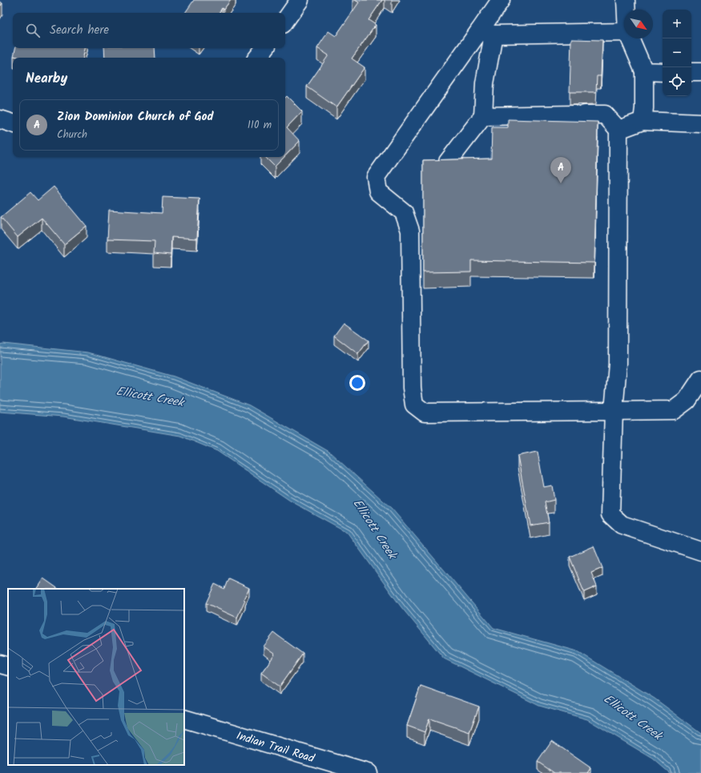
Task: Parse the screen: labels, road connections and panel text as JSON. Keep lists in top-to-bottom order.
{
  "streets": {
    "street": ["Indian Trail Road"]
  },
  "water": ["Ellicott Creek"],
  "north": "bottom right",
  "page": {
    "map_buttons": ["+", "−"],
    "search": "Search here",
    "heading": "Nearby",
    "list": [
      {
        "mark": "A",
        "name": "Zion Dominion Church of God",
        "note": "Church",
        "value": "110 m"
      }
    ],
    "pins": "A"
  }
}
